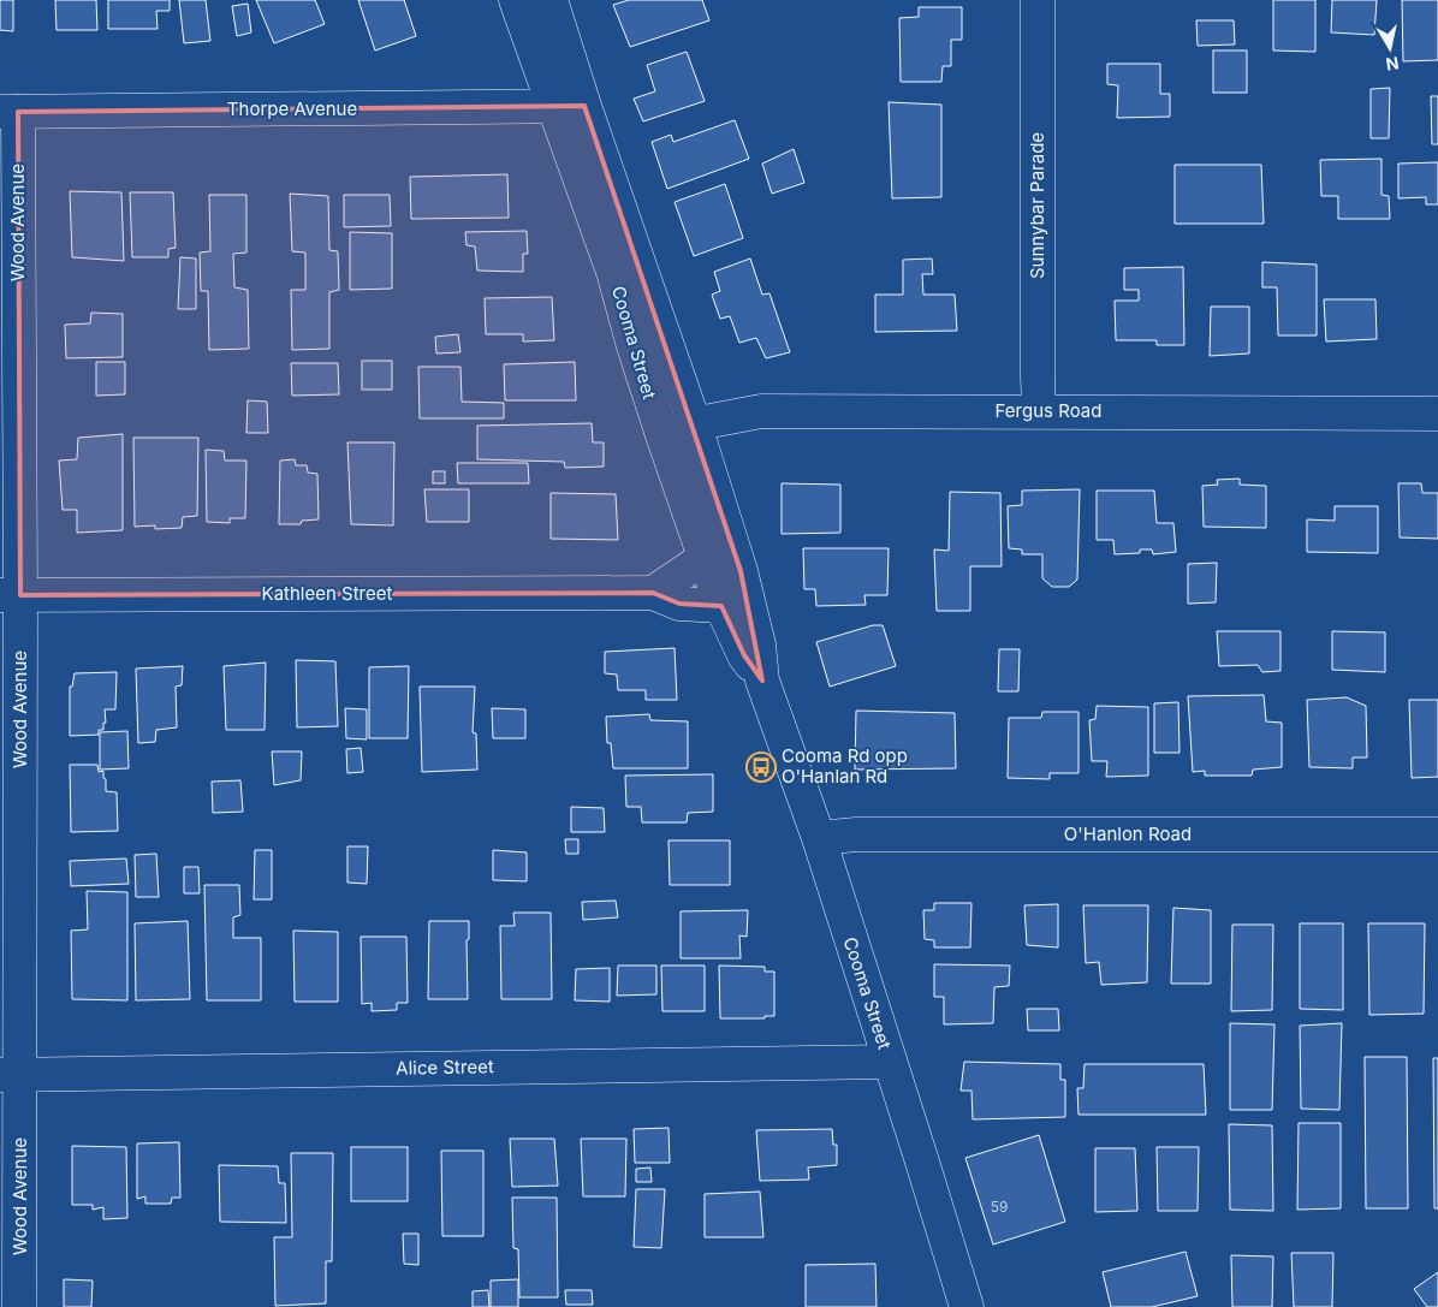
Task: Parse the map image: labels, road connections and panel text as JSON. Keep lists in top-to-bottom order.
{
  "streets": {
    "street": [
      "Thorpe Avenue",
      "Sunnybar Parade",
      "Wood Avenue",
      "Cooma Street",
      "Fergus Road",
      "Kathleen Street",
      "O'Hanlon Road",
      "Alice Street"
    ]
  },
  "crossings": [
    ["Thorpe Avenue", "Wood Avenue"],
    ["Thorpe Avenue", "Cooma Street"],
    ["Sunnybar Parade", "Fergus Road"],
    ["Wood Avenue", "Kathleen Street"],
    ["Wood Avenue", "Alice Street"],
    ["Cooma Street", "Fergus Road"],
    ["Cooma Street", "Kathleen Street"],
    ["Cooma Street", "O'Hanlon Road"],
    ["Cooma Street", "Alice Street"]
  ],
  "places": {
    "bus stop": ["Cooma Rd opp O'Hanlan Rd"]
  },
  "house_numbers": ["59"],
  "north": "bottom"
}
